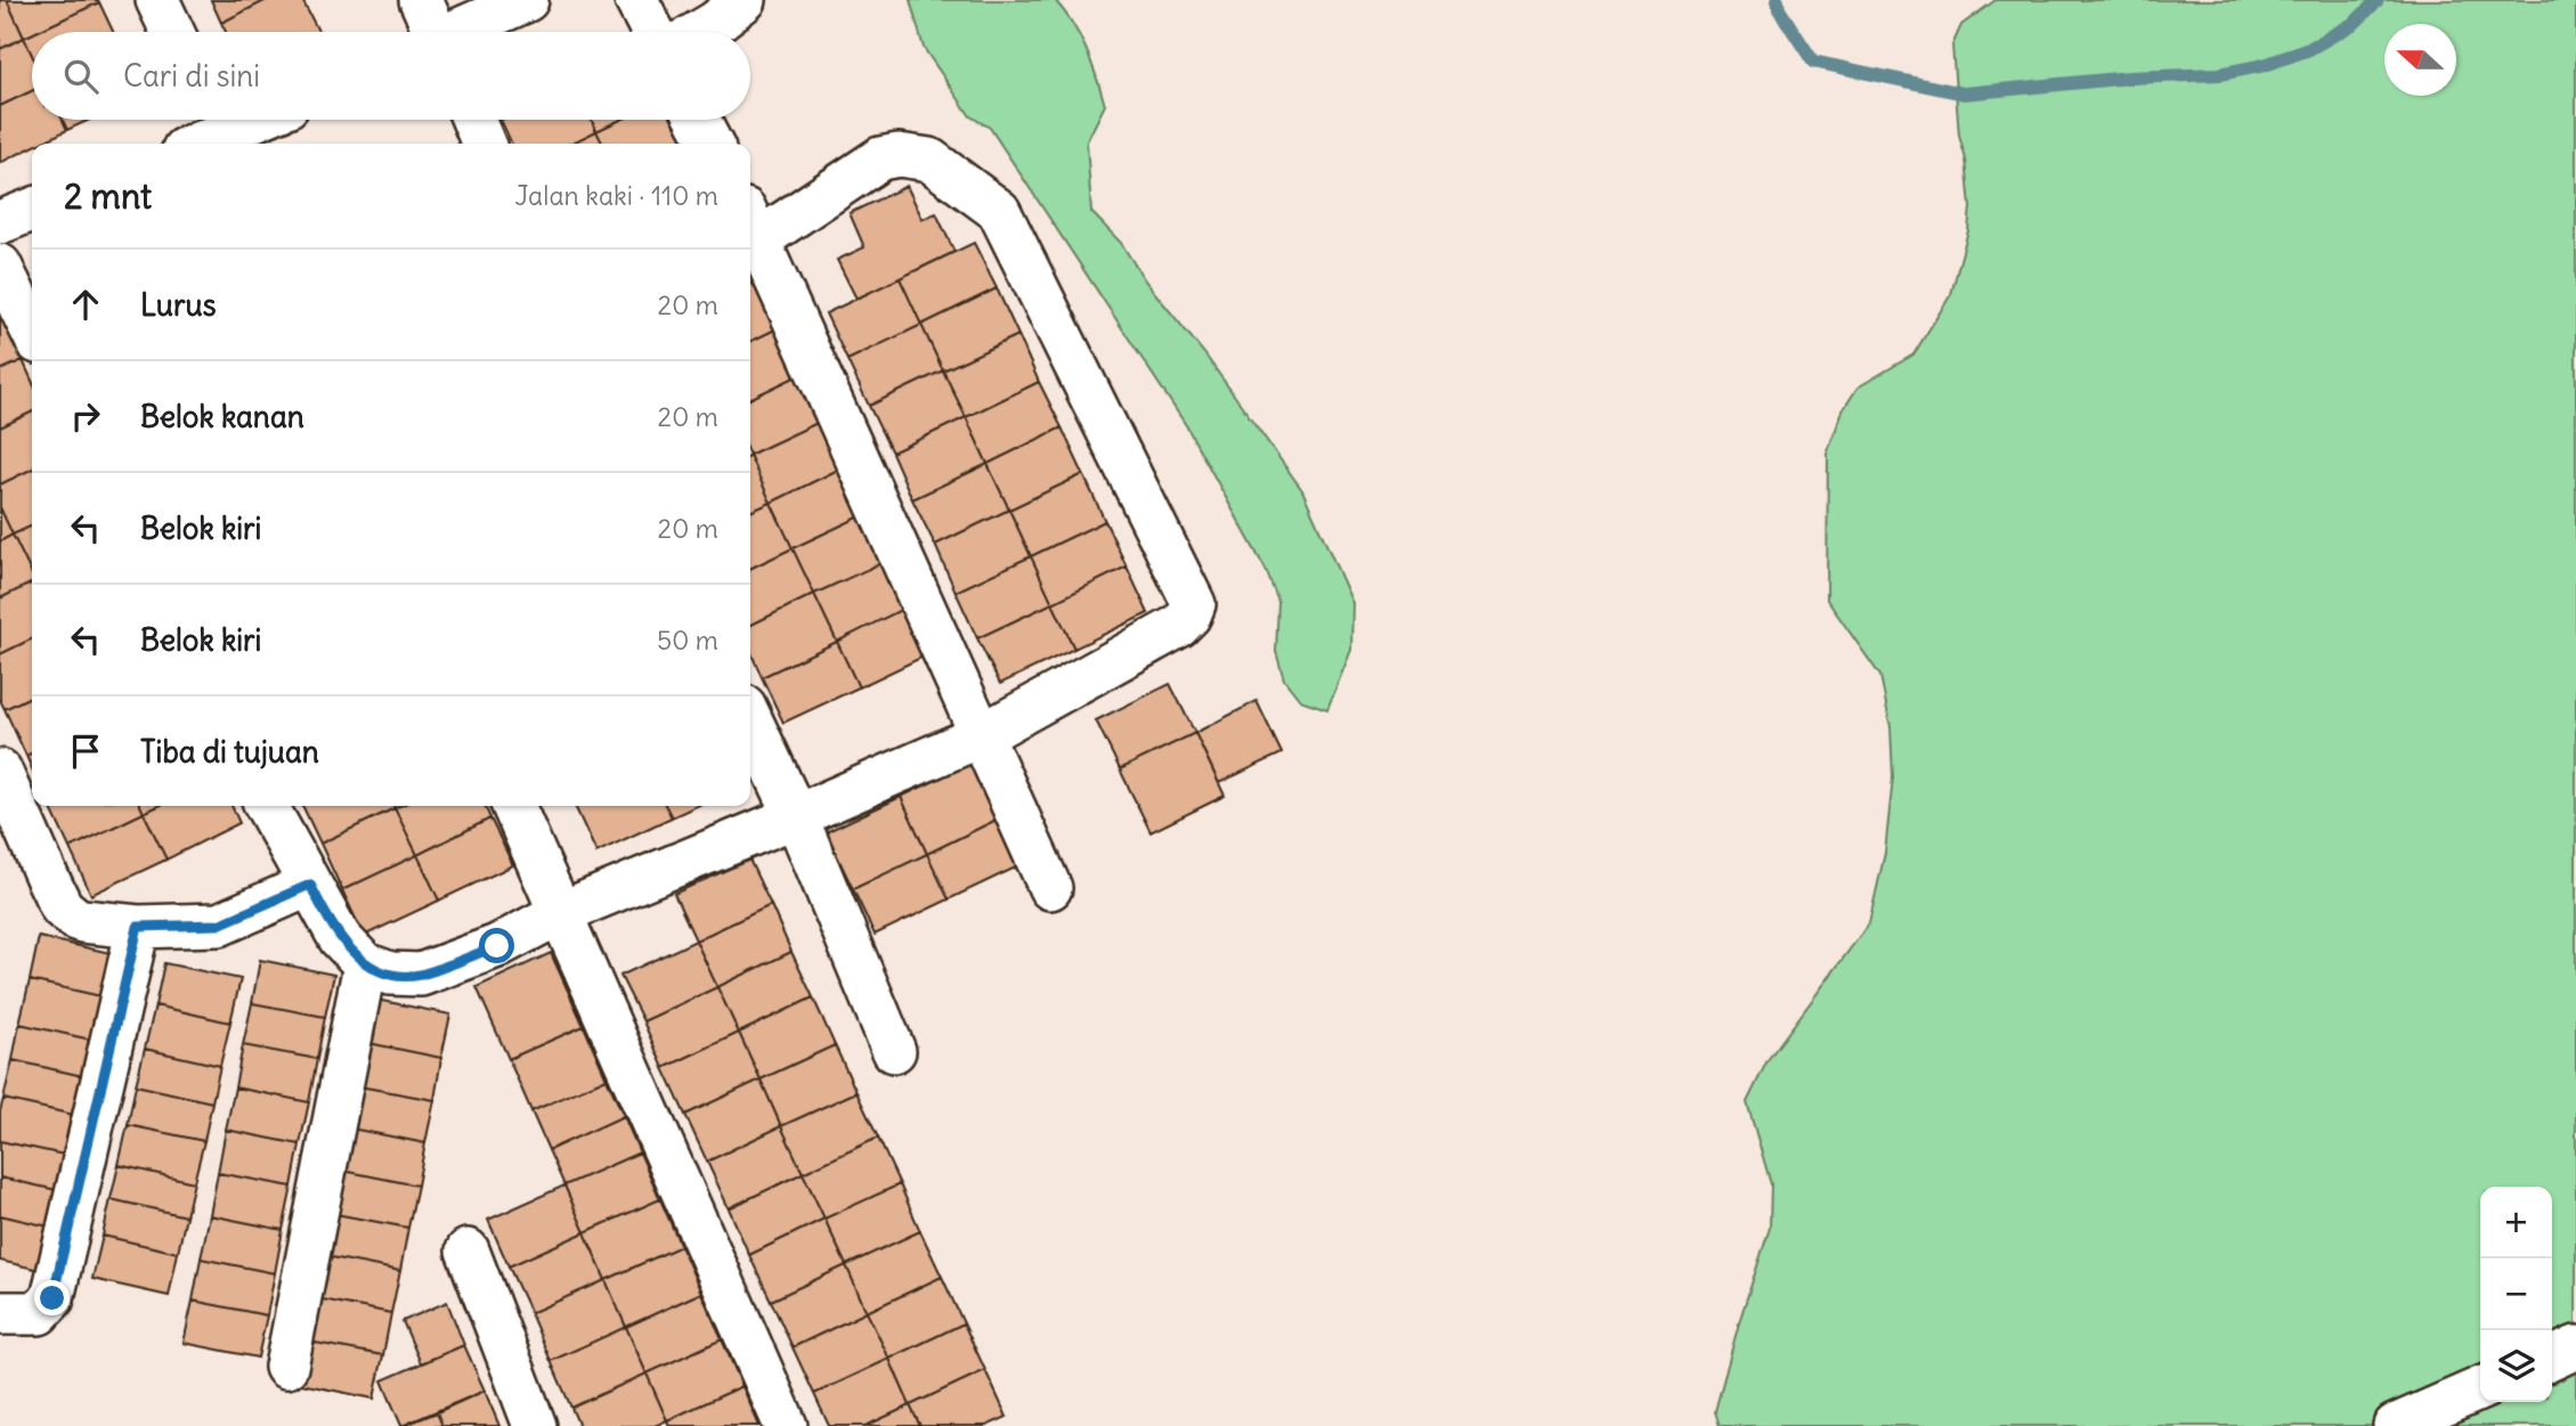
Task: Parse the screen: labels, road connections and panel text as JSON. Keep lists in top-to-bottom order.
{
  "north": "left",
  "page": {
    "search": "Cari di sini",
    "heading": ["2 mnt", "Jalan kaki · 110 m"],
    "list": [
      ["Lurus", "20 m"],
      ["Belok kanan", "20 m"],
      ["Belok kiri", "20 m"],
      ["Belok kiri", "50 m"],
      "Tiba di tujuan"
    ],
    "map_buttons": ["+", "−"]
  }
}
